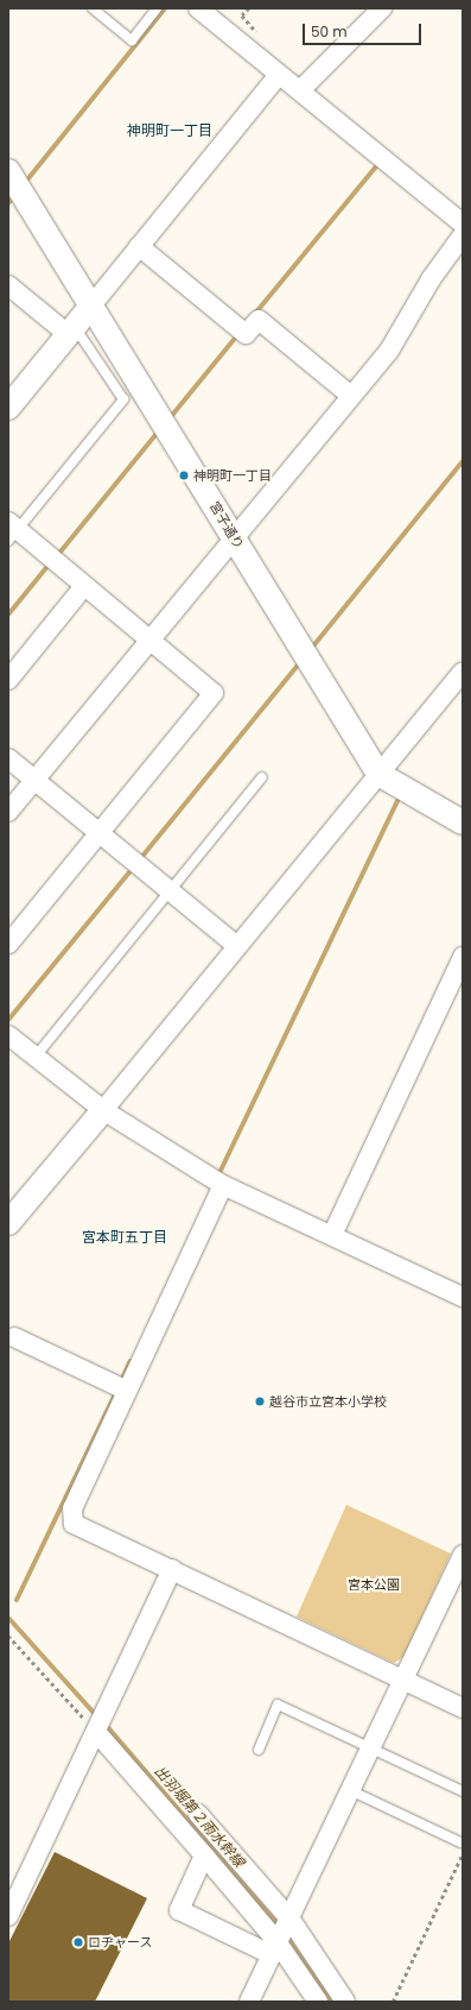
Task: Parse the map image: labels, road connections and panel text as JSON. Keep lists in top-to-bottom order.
{
  "streets": {
    "street": ["宮子通り"]
  },
  "districts": ["神明町一丁目", "宮本町五丁目"],
  "water": ["出羽堀第２雨水幹線"],
  "parks": ["宮本公園"],
  "places": ["神明町一丁目", "越谷市立宮本小学校", "ロヂャース"],
  "scale_bar": "50 m"
}
